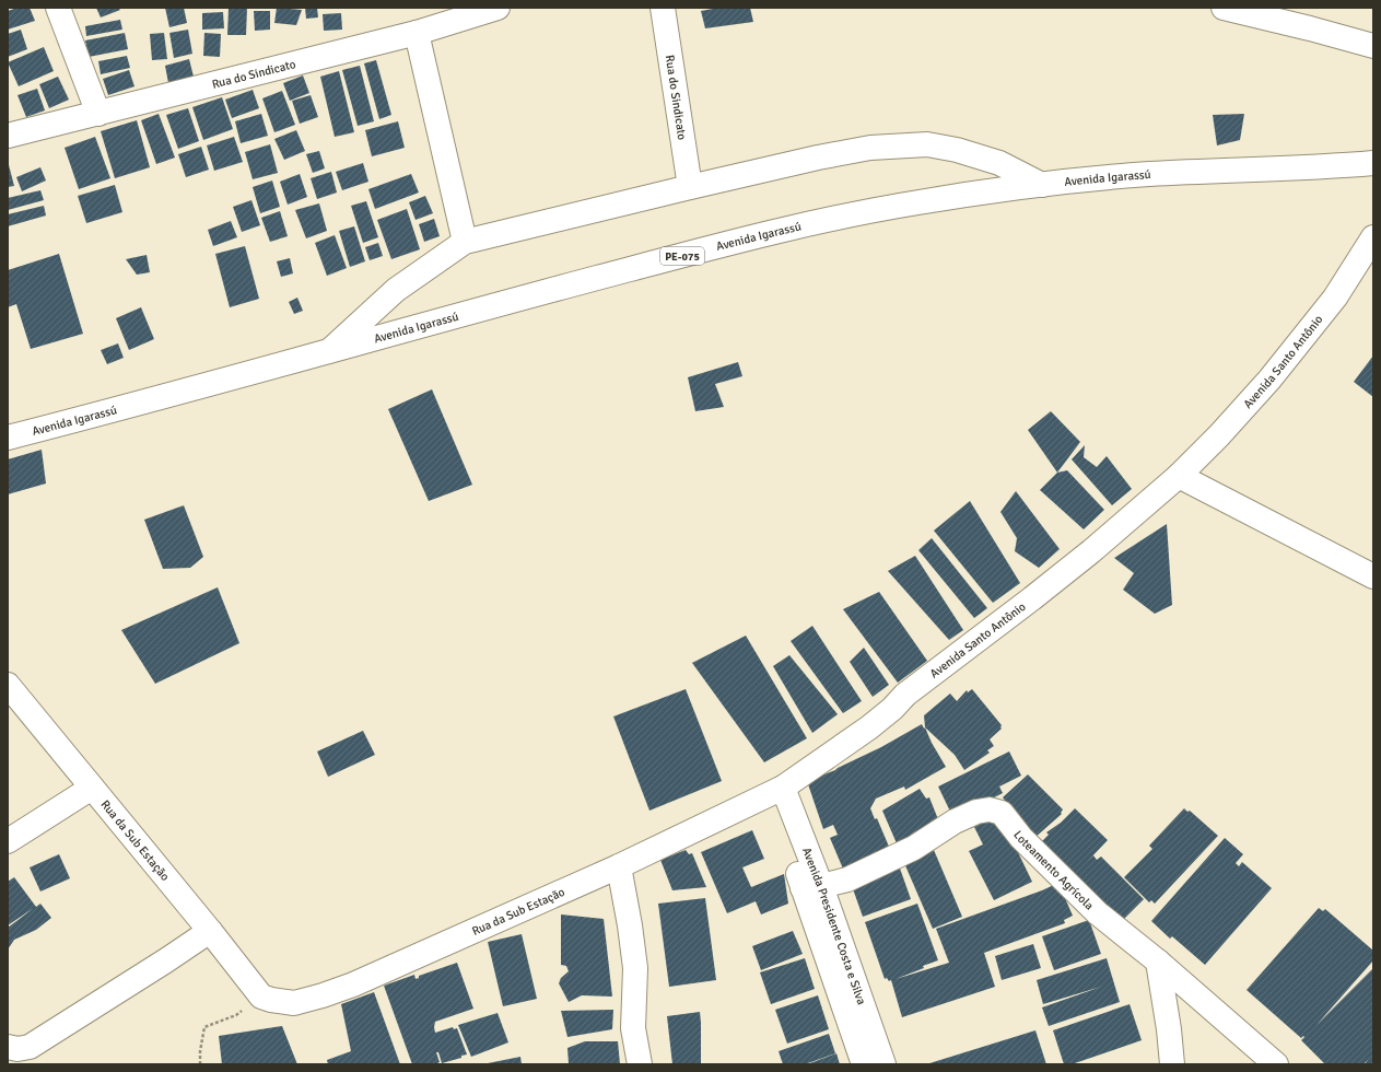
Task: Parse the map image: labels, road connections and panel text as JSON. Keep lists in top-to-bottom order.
{
  "streets": {
    "street": [
      "Rua do Sindicato",
      "Avenida Igarassú",
      "PE-075",
      "Avenida Santo Antônio",
      "Rua da Sub Estação",
      "Loteamento Agrícola",
      "Avenida Presidente Costa e Silva"
    ]
  },
  "crossings": [
    ["Avenida Santo Antônio", "Rua da Sub Estação"],
    ["Avenida Santo Antônio", "Avenida Presidente Costa e Silva"],
    ["Rua da Sub Estação", "Avenida Presidente Costa e Silva"],
    ["Loteamento Agrícola", "Avenida Presidente Costa e Silva"]
  ]
}
